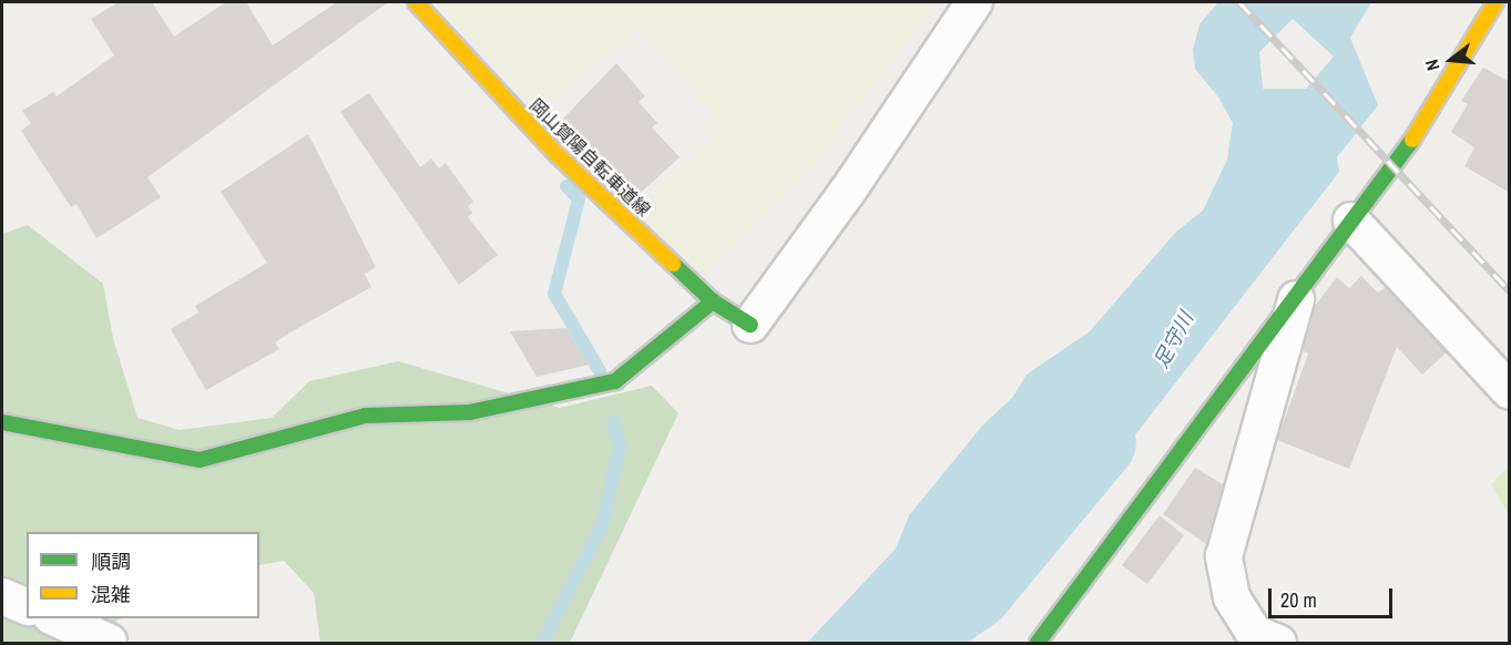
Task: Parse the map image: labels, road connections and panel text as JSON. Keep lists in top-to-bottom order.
{
  "streets": {
    "street": ["岡山賀陽自転車道線"]
  },
  "water": ["足守川"],
  "legend": ["順調", "混雑"],
  "scale_bar": "20 m",
  "north": "left"
}
